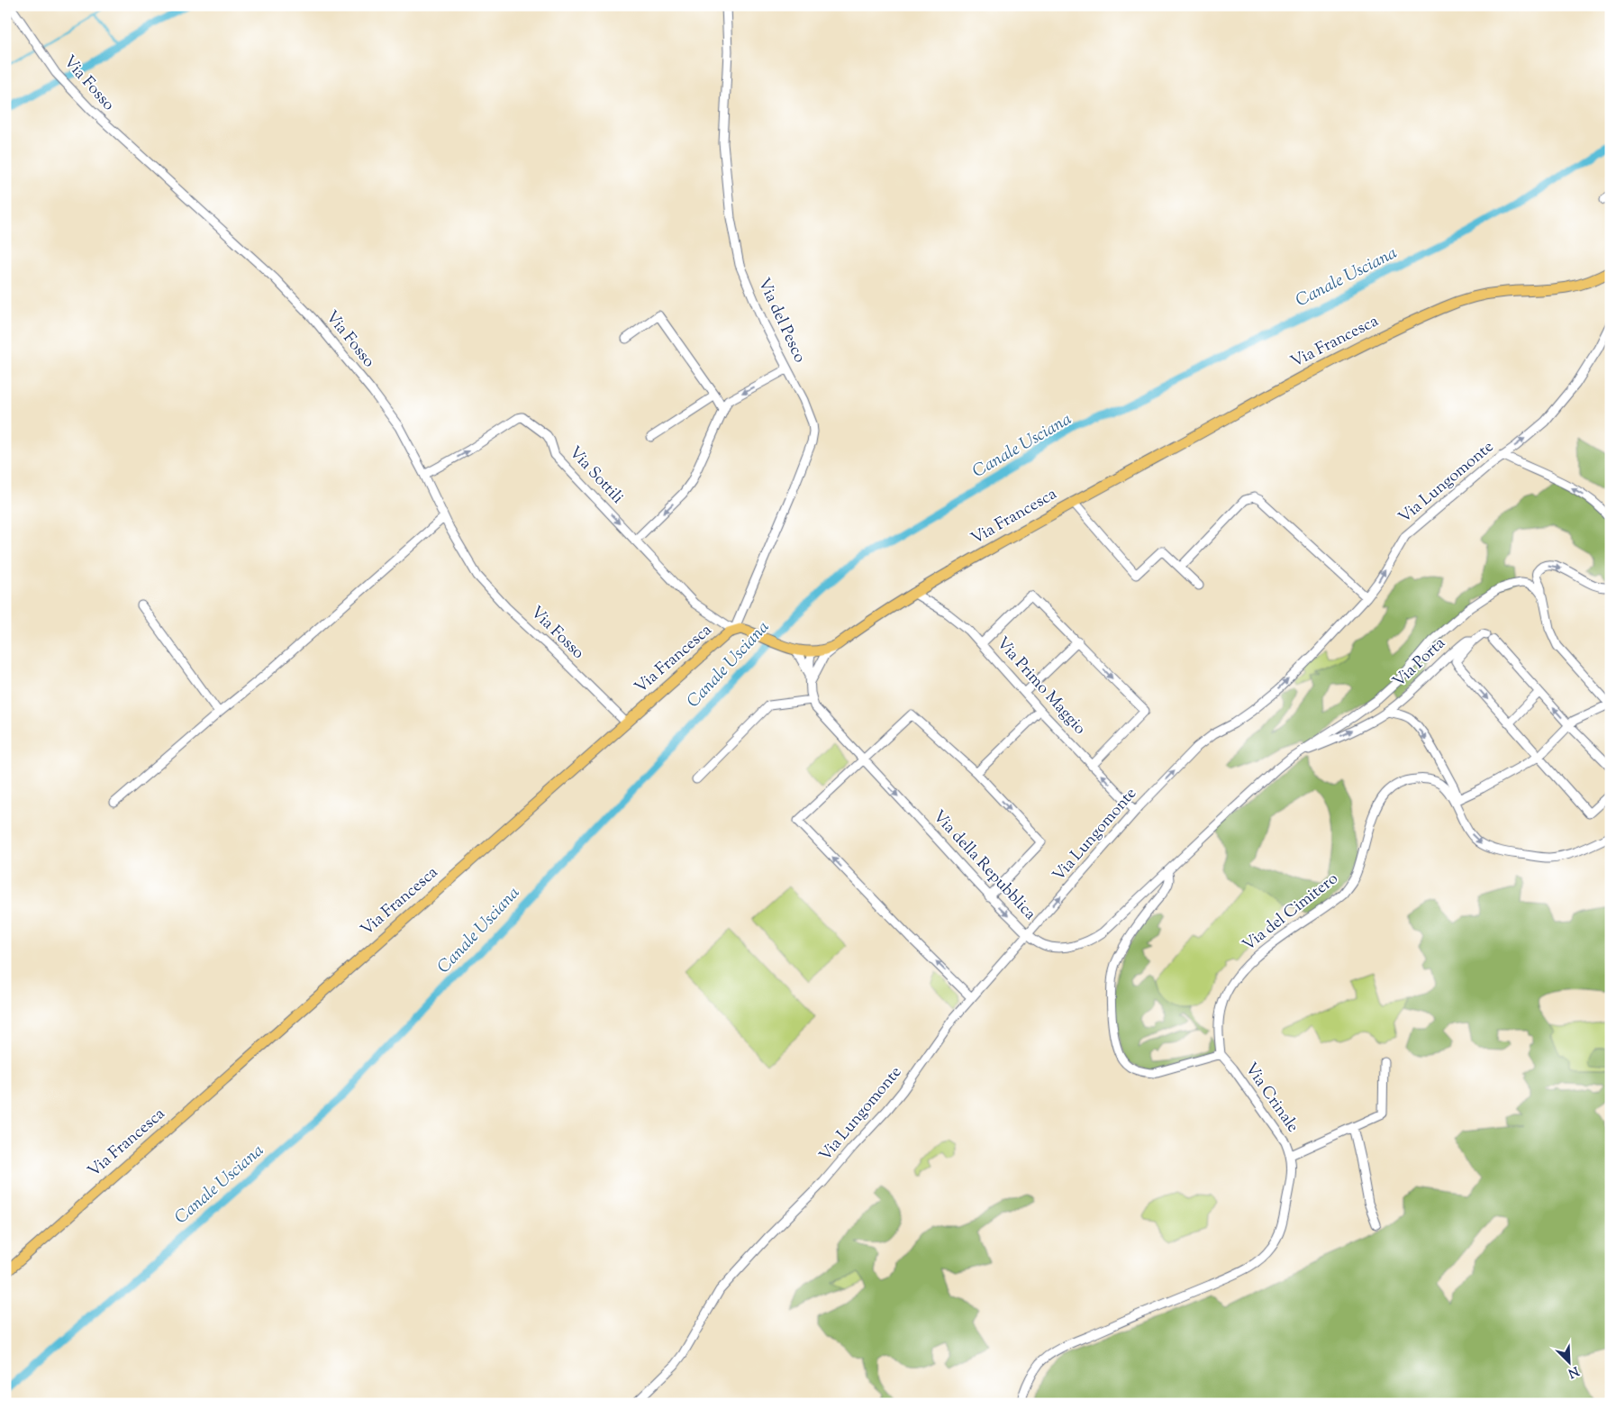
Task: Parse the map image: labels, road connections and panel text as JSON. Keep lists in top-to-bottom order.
{
  "streets": {
    "main road": ["Via Francesca"],
    "street": [
      "Via Fosso",
      "Via del Pesco",
      "Via Sottili",
      "Via Lungomonte",
      "Via Porta",
      "Via Primo Maggio",
      "Via della Repubblica",
      "Via del Cimitero",
      "Via Crinale"
    ]
  },
  "crossings": [
    ["Via Fosso", "Via Francesca"],
    ["Via Fosso", "Via Sottili"],
    ["Via del Pesco", "Via Francesca"],
    ["Via del Pesco", "Via Sottili"],
    ["Via Francesca", "Via Sottili"],
    ["Via Francesca", "Via Primo Maggio"],
    ["Via Lungomonte", "Via Primo Maggio"],
    ["Via Lungomonte", "Via della Repubblica"],
    ["Via Porta", "Via della Repubblica"],
    ["Via del Cimitero", "Via Crinale"]
  ],
  "one_way": ["Via Lungomonte"],
  "water": ["Canale Usciana"],
  "north": "bottom right"
}
